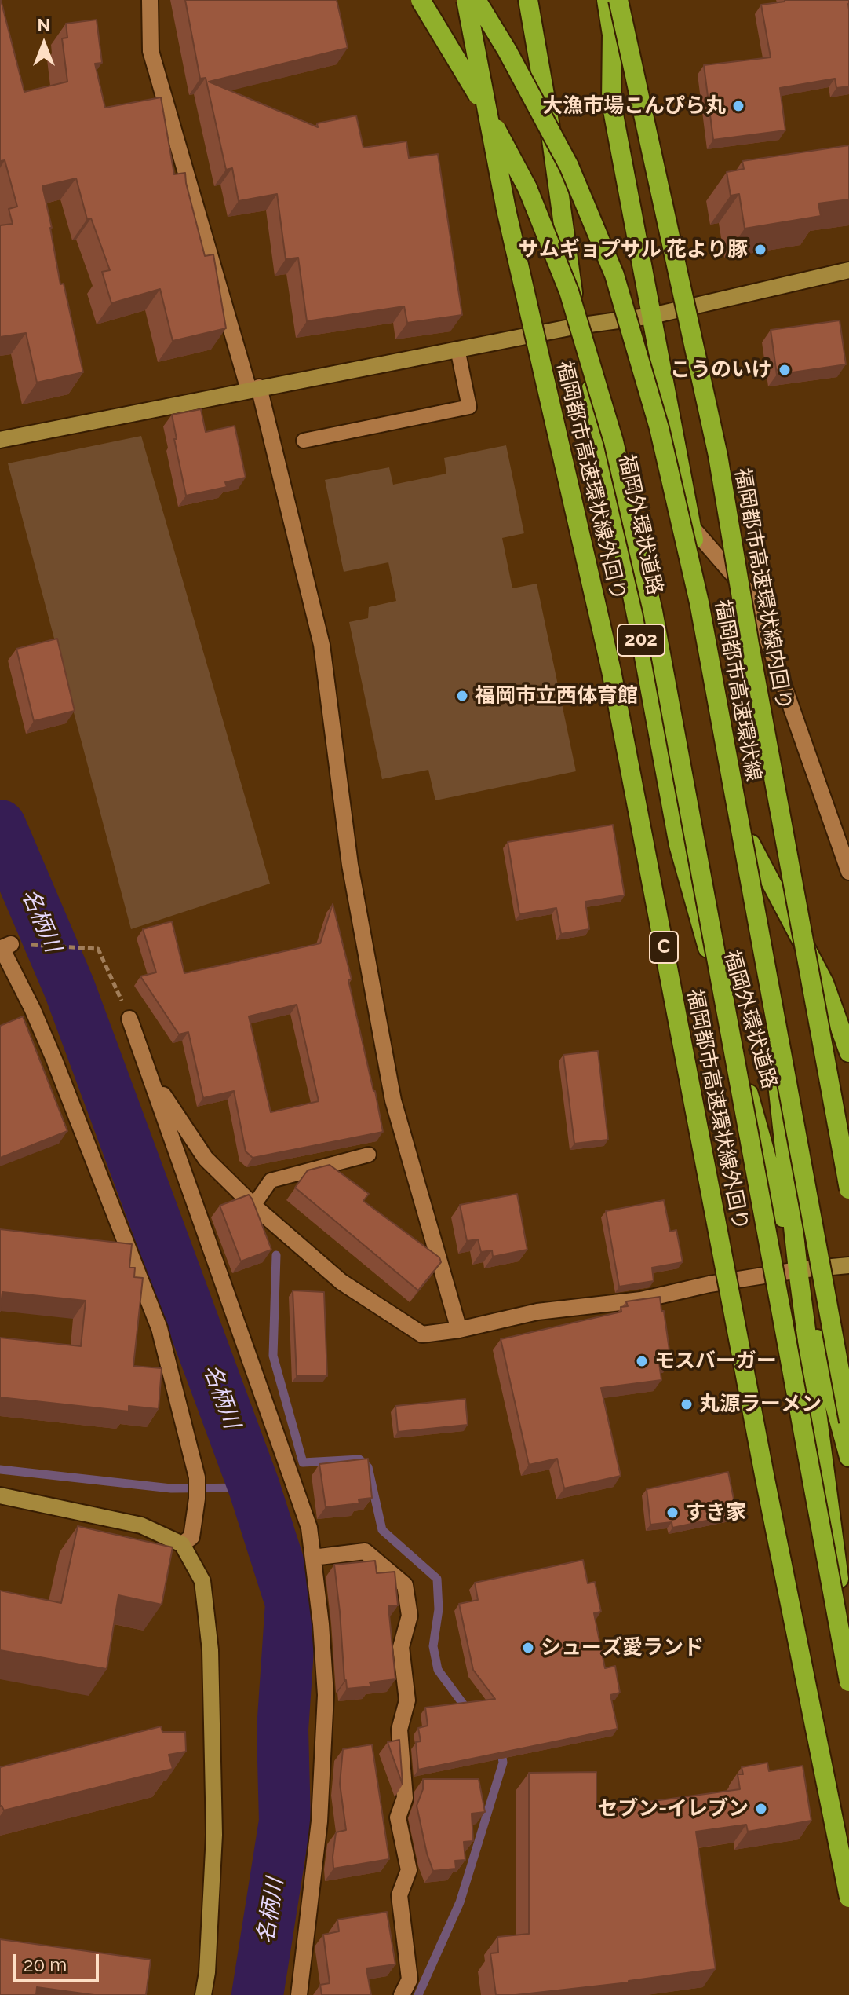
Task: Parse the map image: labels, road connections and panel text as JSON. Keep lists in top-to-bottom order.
{
  "streets": {
    "highway": [
      "福岡都市高速環状線外回り",
      "福岡外環状道路",
      "福岡都市高速環状線内回り",
      "202",
      "福岡都市高速環状線",
      "C"
    ]
  },
  "crossings": [
    ["福岡外環状道路", "202"]
  ],
  "water": ["名柄川"],
  "places": [
    "大漁市場こんぴら丸",
    "サムギョプサル 花より豚",
    "こうのいけ",
    "福岡市立西体育館",
    "モスバーガー",
    "丸源ラーメン",
    "すき家",
    "シューズ愛ランド",
    "セブン-イレブン"
  ],
  "scale_bar": "20 m",
  "north": "top"
}
